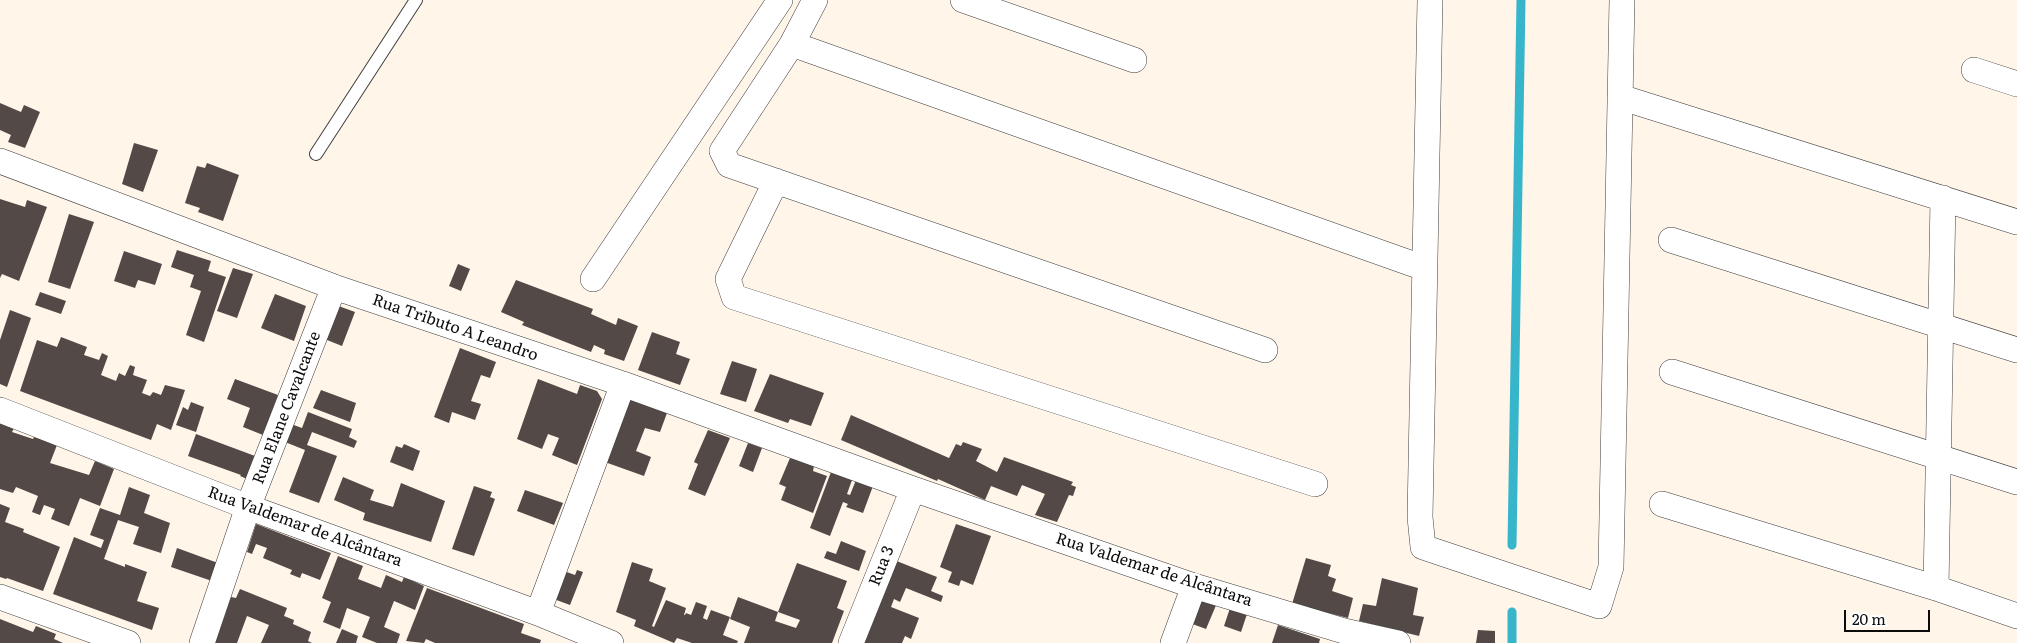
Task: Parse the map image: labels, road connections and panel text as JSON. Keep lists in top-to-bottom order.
{
  "streets": {
    "street": [
      "Rua Tributo A Leandro",
      "Rua Elane Cavalcante",
      "Rua Valdemar de Alcântara",
      "Rua 3"
    ]
  },
  "crossings": [
    ["Rua Tributo A Leandro", "Rua Elane Cavalcante"],
    ["Rua Tributo A Leandro", "Rua Valdemar de Alcântara"],
    ["Rua Tributo A Leandro", "Rua 3"],
    ["Rua Elane Cavalcante", "Rua Valdemar de Alcântara"],
    ["Rua Valdemar de Alcântara", "Rua 3"]
  ],
  "scale_bar": "20 m"
}
